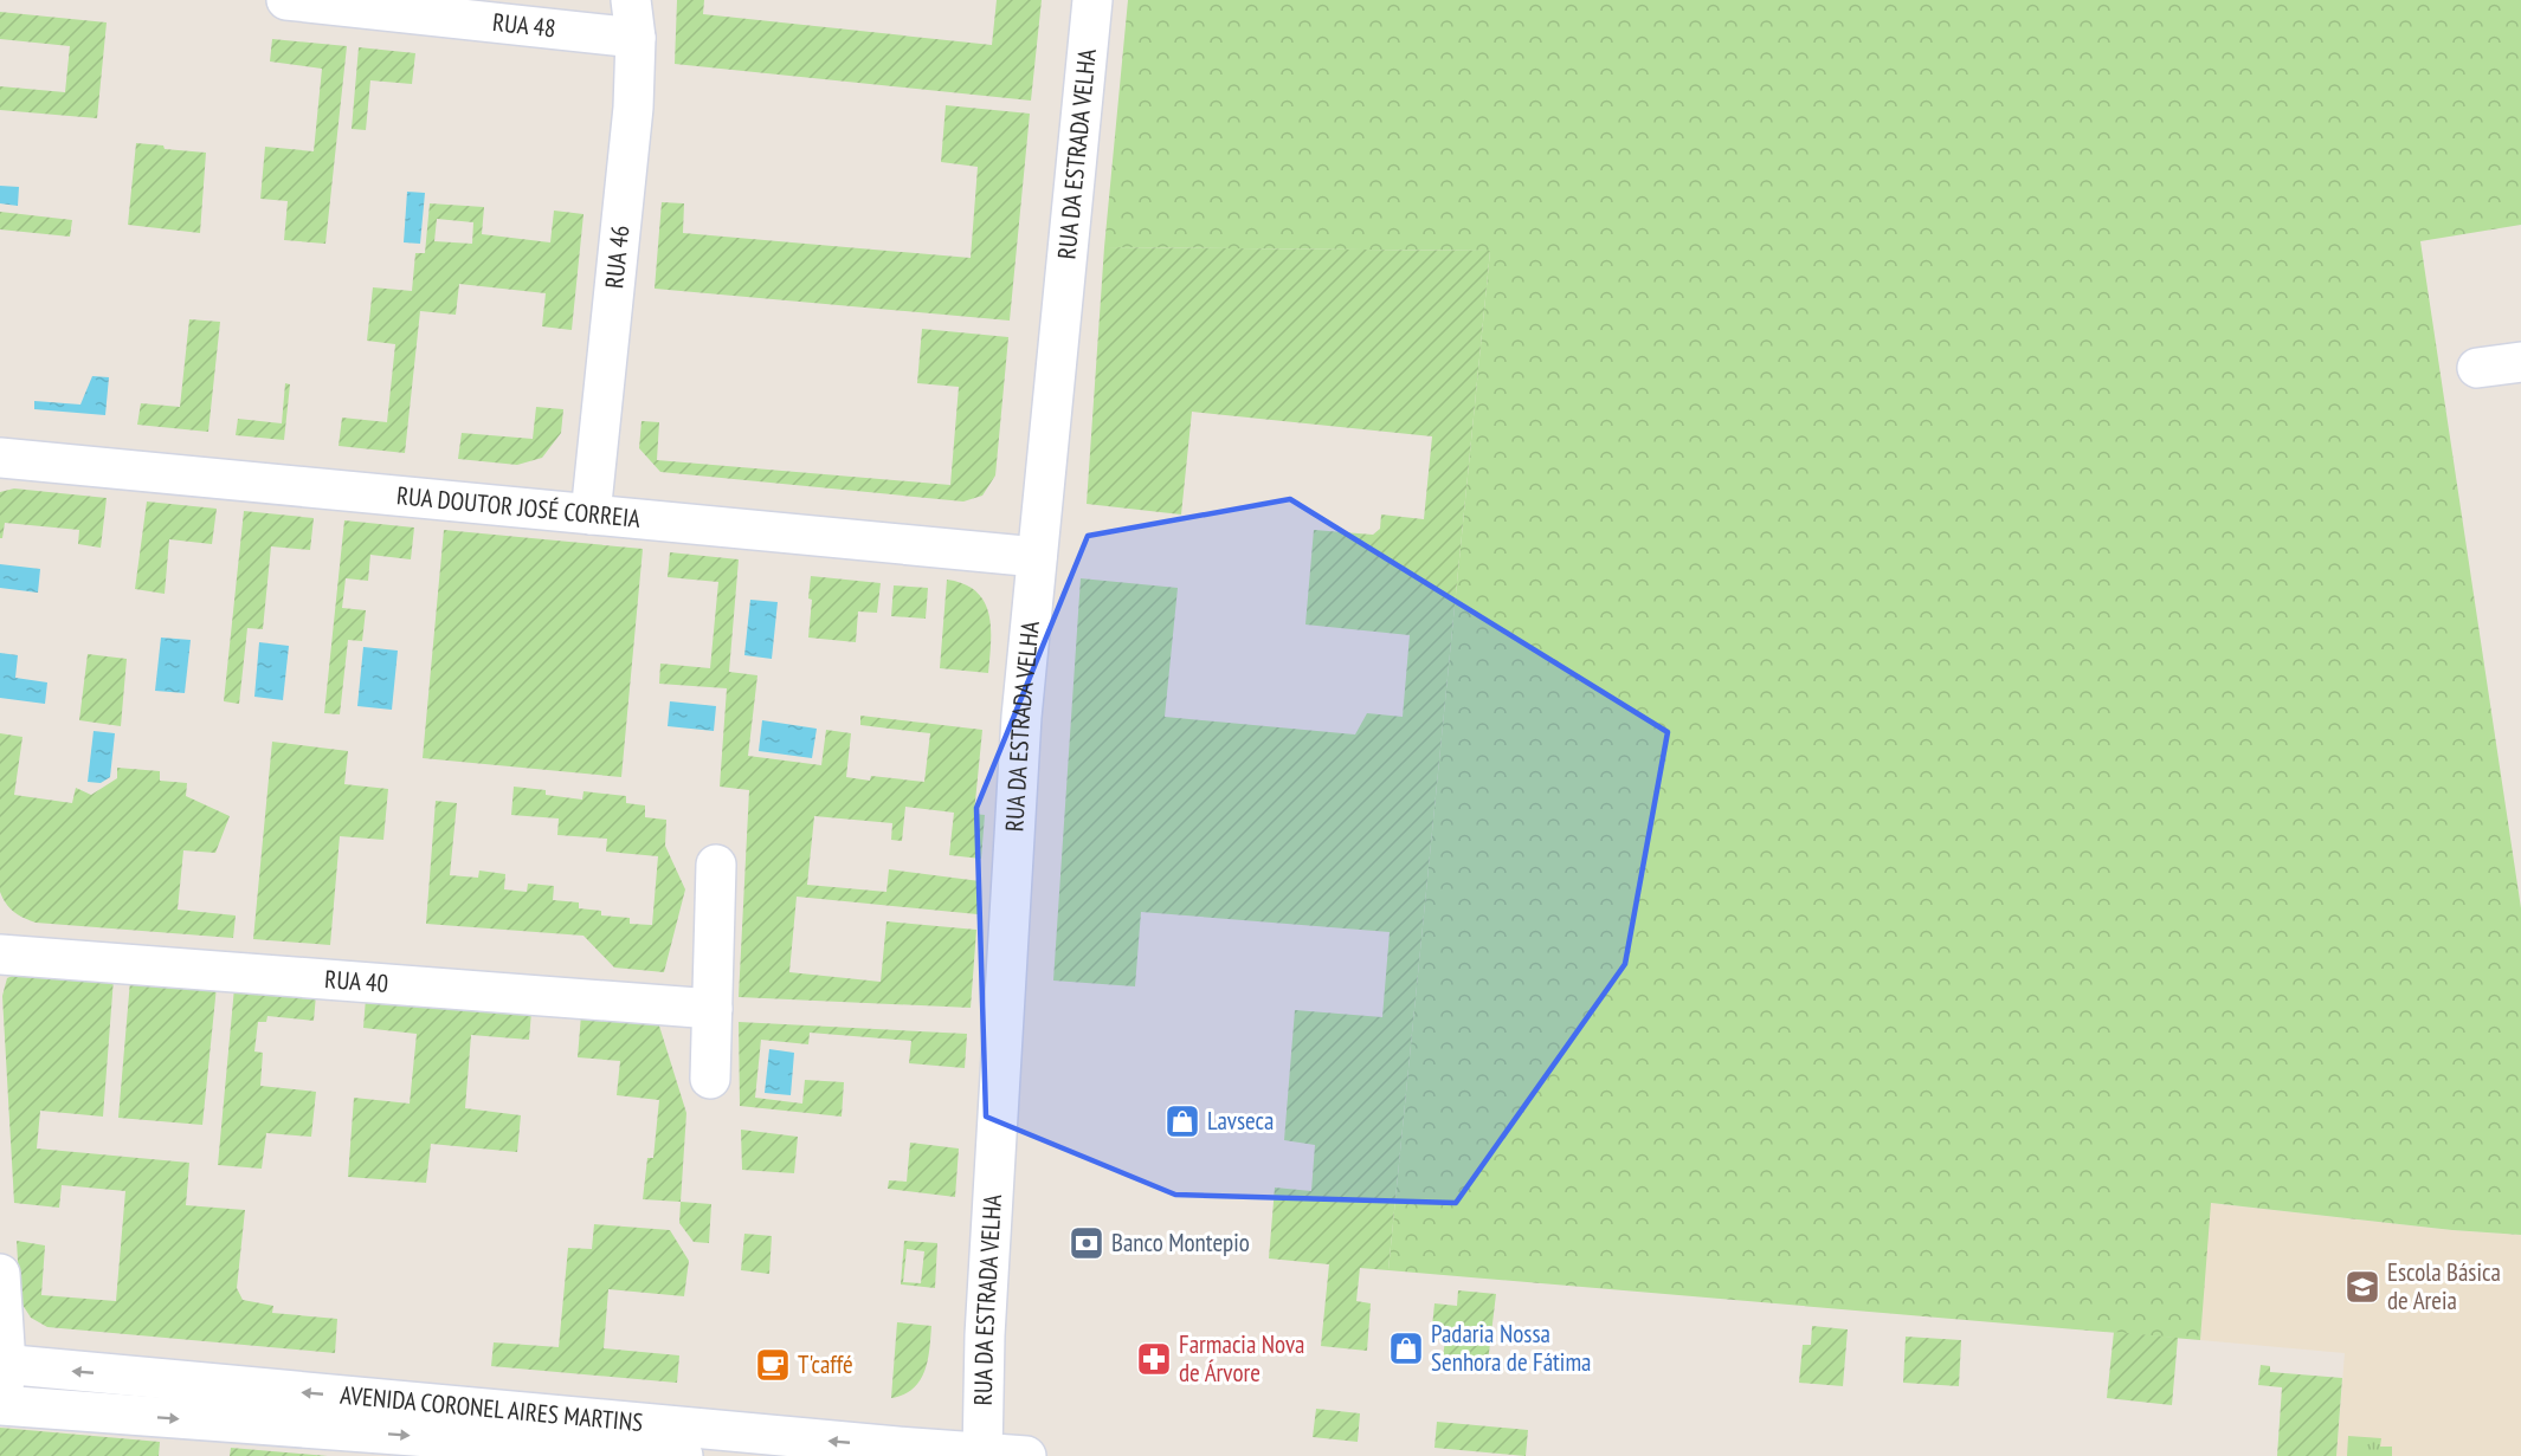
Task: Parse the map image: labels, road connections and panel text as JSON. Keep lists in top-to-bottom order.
{
  "streets": {
    "street": [
      "RUA 48",
      "RUA DA ESTRADA VELHA",
      "RUA 46",
      "RUA DOUTOR JOSÉ CORREIA",
      "RUA 40",
      "AVENIDA CORONEL AIRES MARTINS"
    ]
  },
  "crossings": [
    ["RUA 48", "RUA 46"],
    ["RUA DA ESTRADA VELHA", "RUA DOUTOR JOSÉ CORREIA"],
    ["RUA DA ESTRADA VELHA", "AVENIDA CORONEL AIRES MARTINS"],
    ["RUA 46", "RUA DOUTOR JOSÉ CORREIA"]
  ],
  "places": {
    "shop": ["Lavseca", "Padaria Nossa Senhora de Fátima"],
    "bank": ["Banco Montepio"],
    "school or university": ["Escola Básica de Areia"],
    "pharmacy": ["Farmacia Nova de Árvore"],
    "cafe": ["T'caffé"]
  }
}
